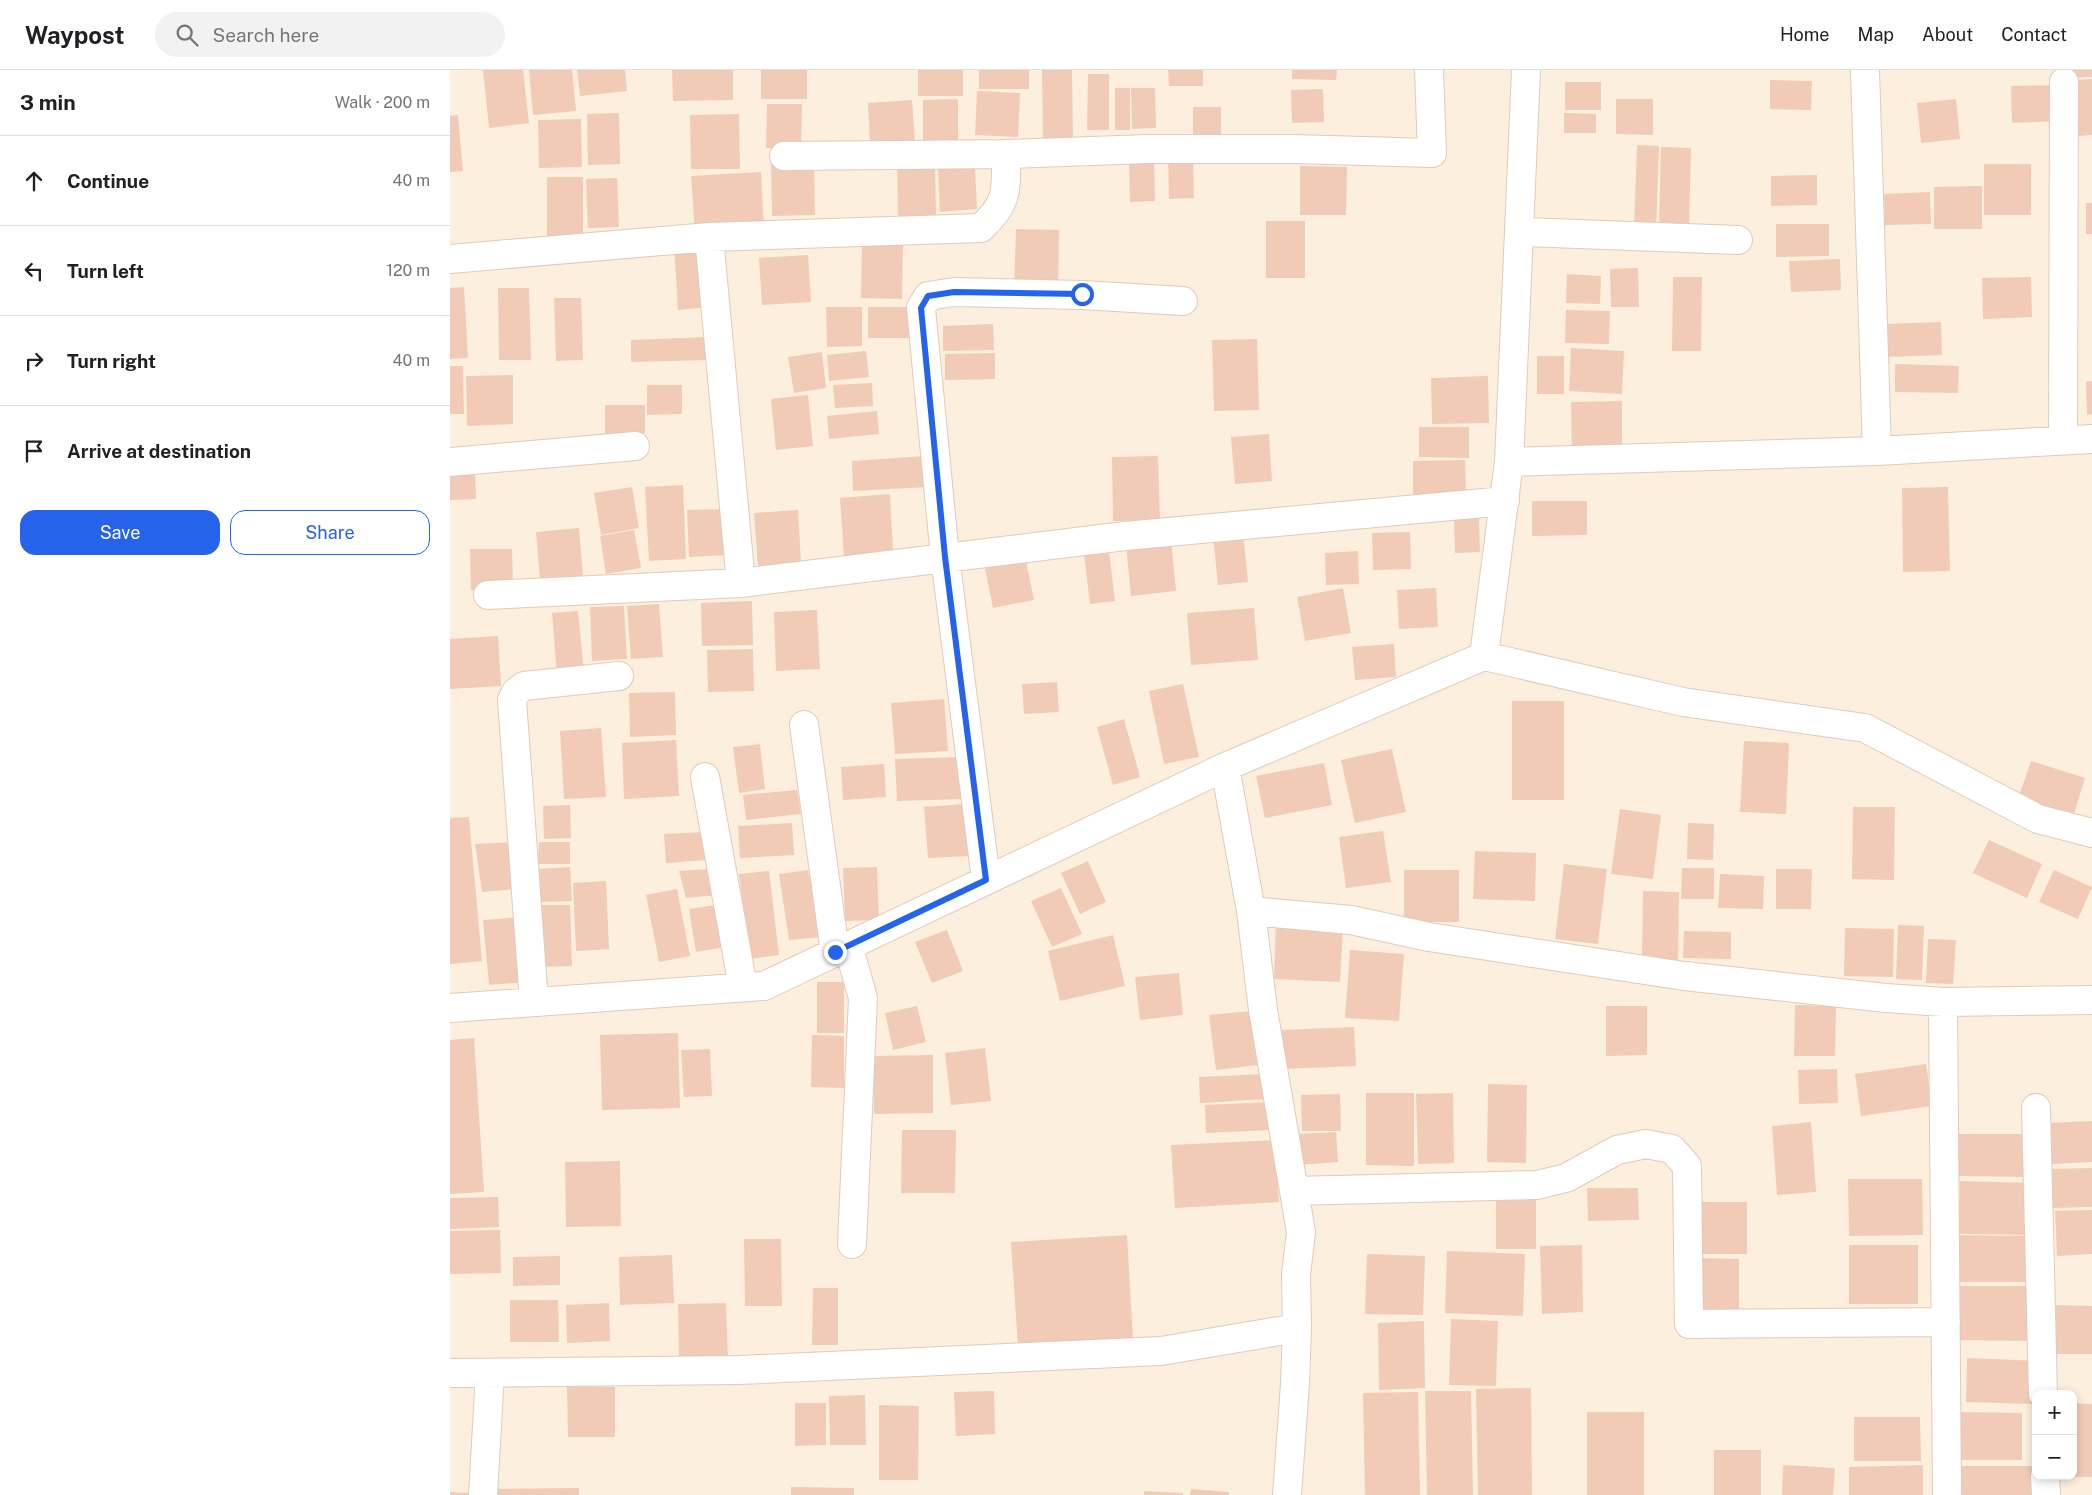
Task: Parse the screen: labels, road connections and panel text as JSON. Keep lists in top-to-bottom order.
{
  "page": {
    "header": "Waypost",
    "search": "Search here",
    "nav": [
      "Home",
      "Map",
      "About",
      "Contact"
    ],
    "heading": ["3 min", "Walk · 200 m"],
    "list": [
      ["Continue", "40 m"],
      ["Turn left", "120 m"],
      ["Turn right", "40 m"],
      "Arrive at destination"
    ],
    "buttons": ["Save", "Share"],
    "map_buttons": ["+", "−"]
  }
}
